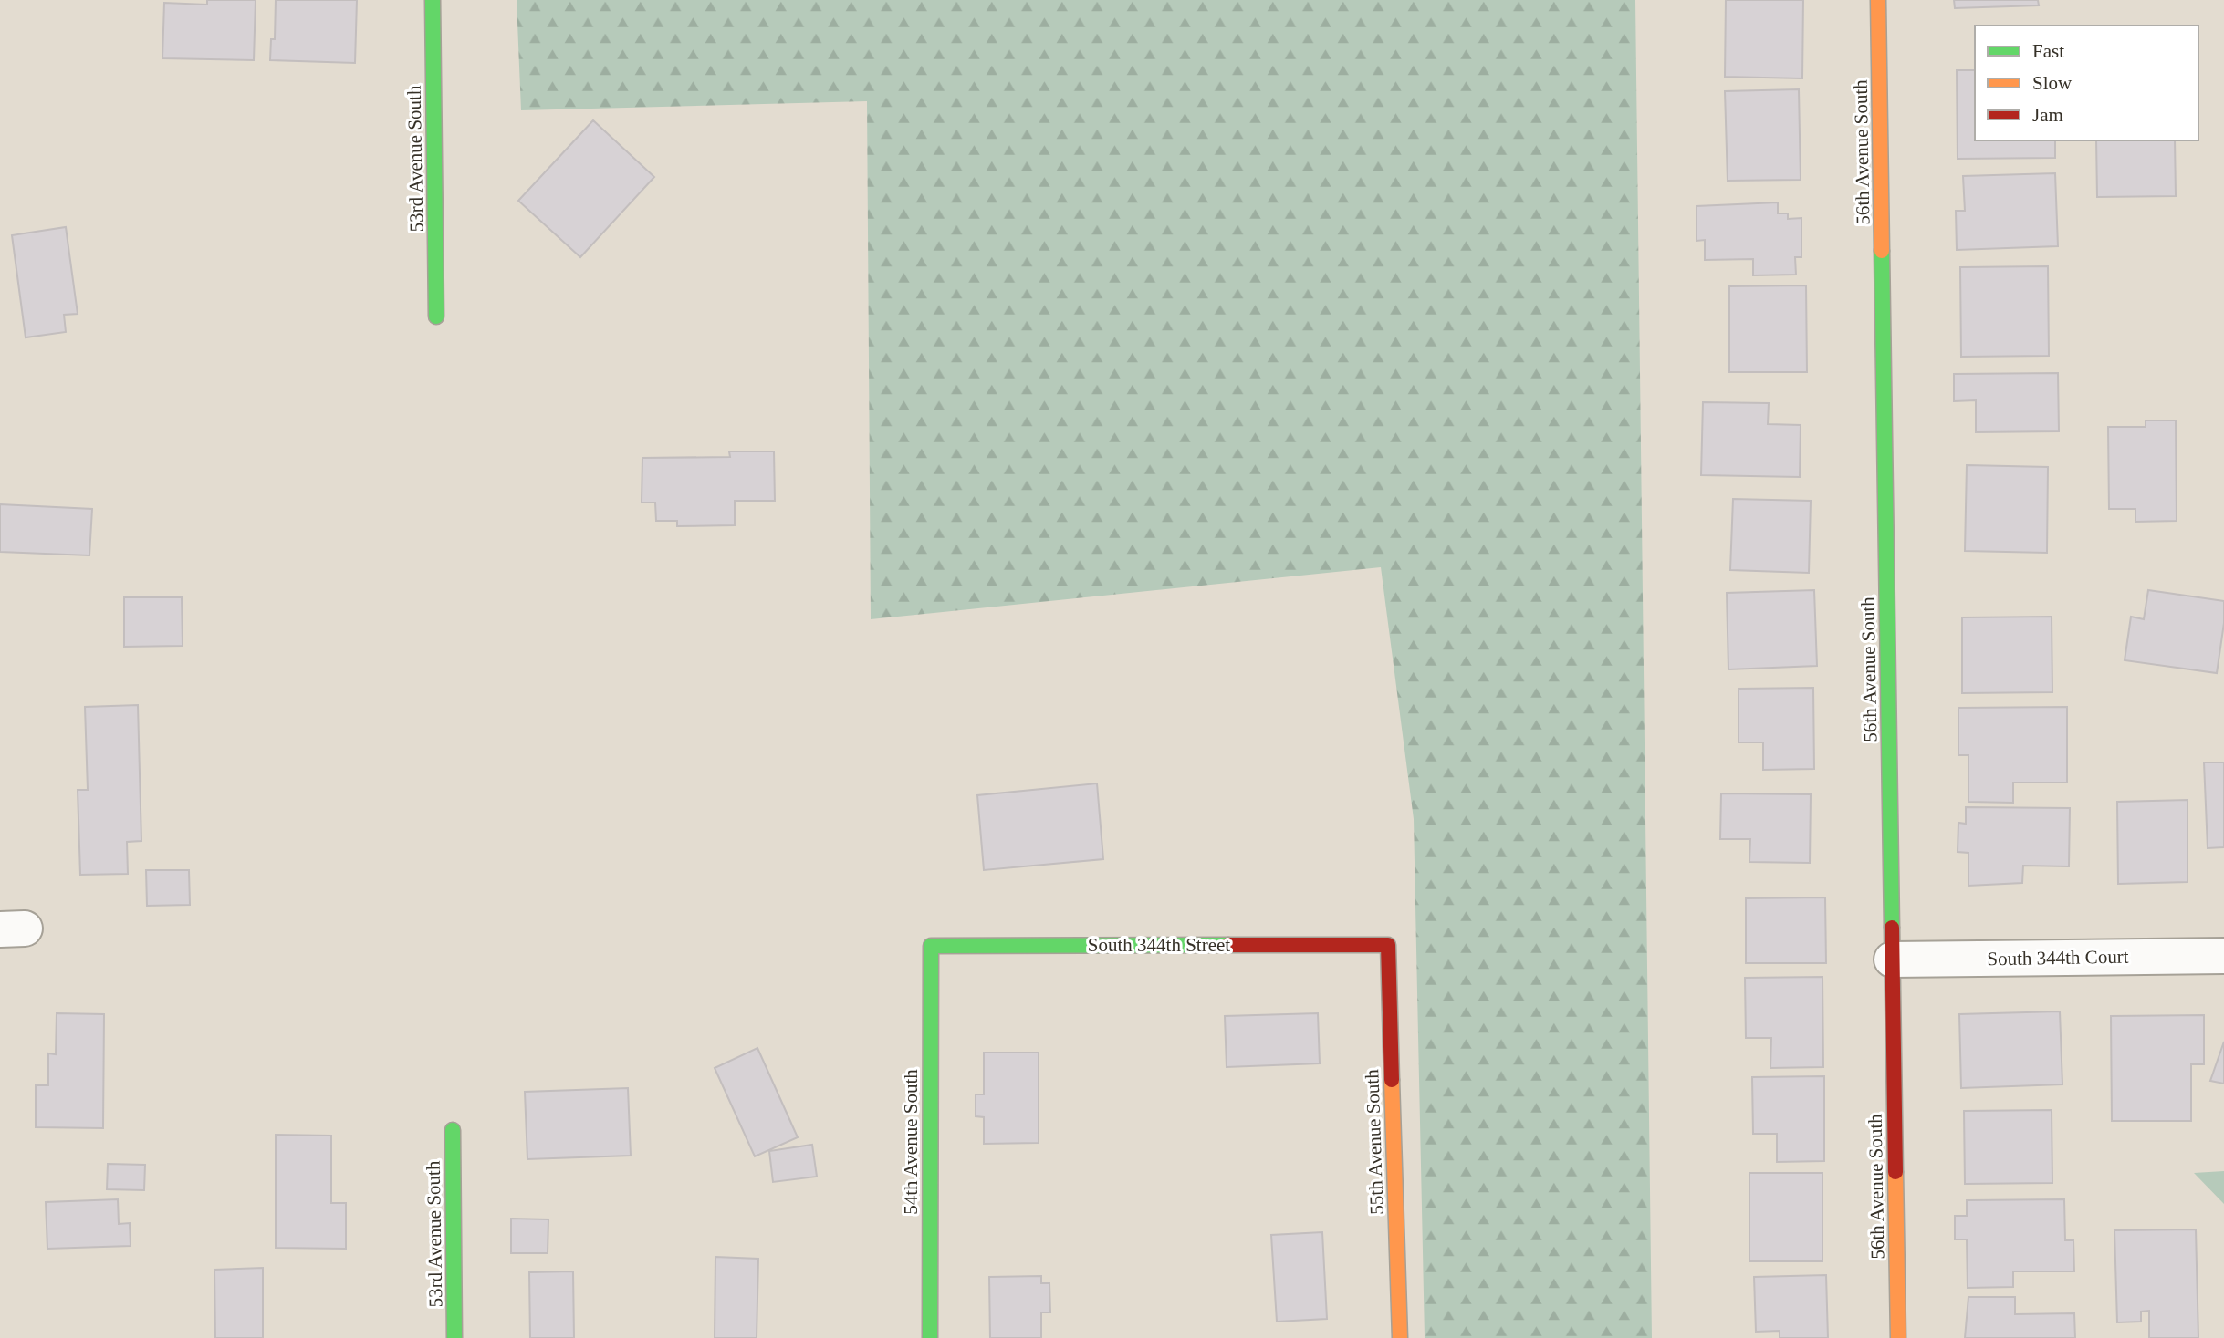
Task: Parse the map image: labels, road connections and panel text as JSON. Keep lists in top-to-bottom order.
{
  "streets": {
    "street": [
      "56th Avenue South",
      "53rd Avenue South",
      "South 344th Street",
      "South 344th Court",
      "54th Avenue South",
      "55th Avenue South"
    ]
  },
  "crossings": [
    ["56th Avenue South", "South 344th Court"],
    ["South 344th Street", "54th Avenue South"],
    ["South 344th Street", "55th Avenue South"]
  ],
  "legend": ["Fast", "Slow", "Jam"]
}
